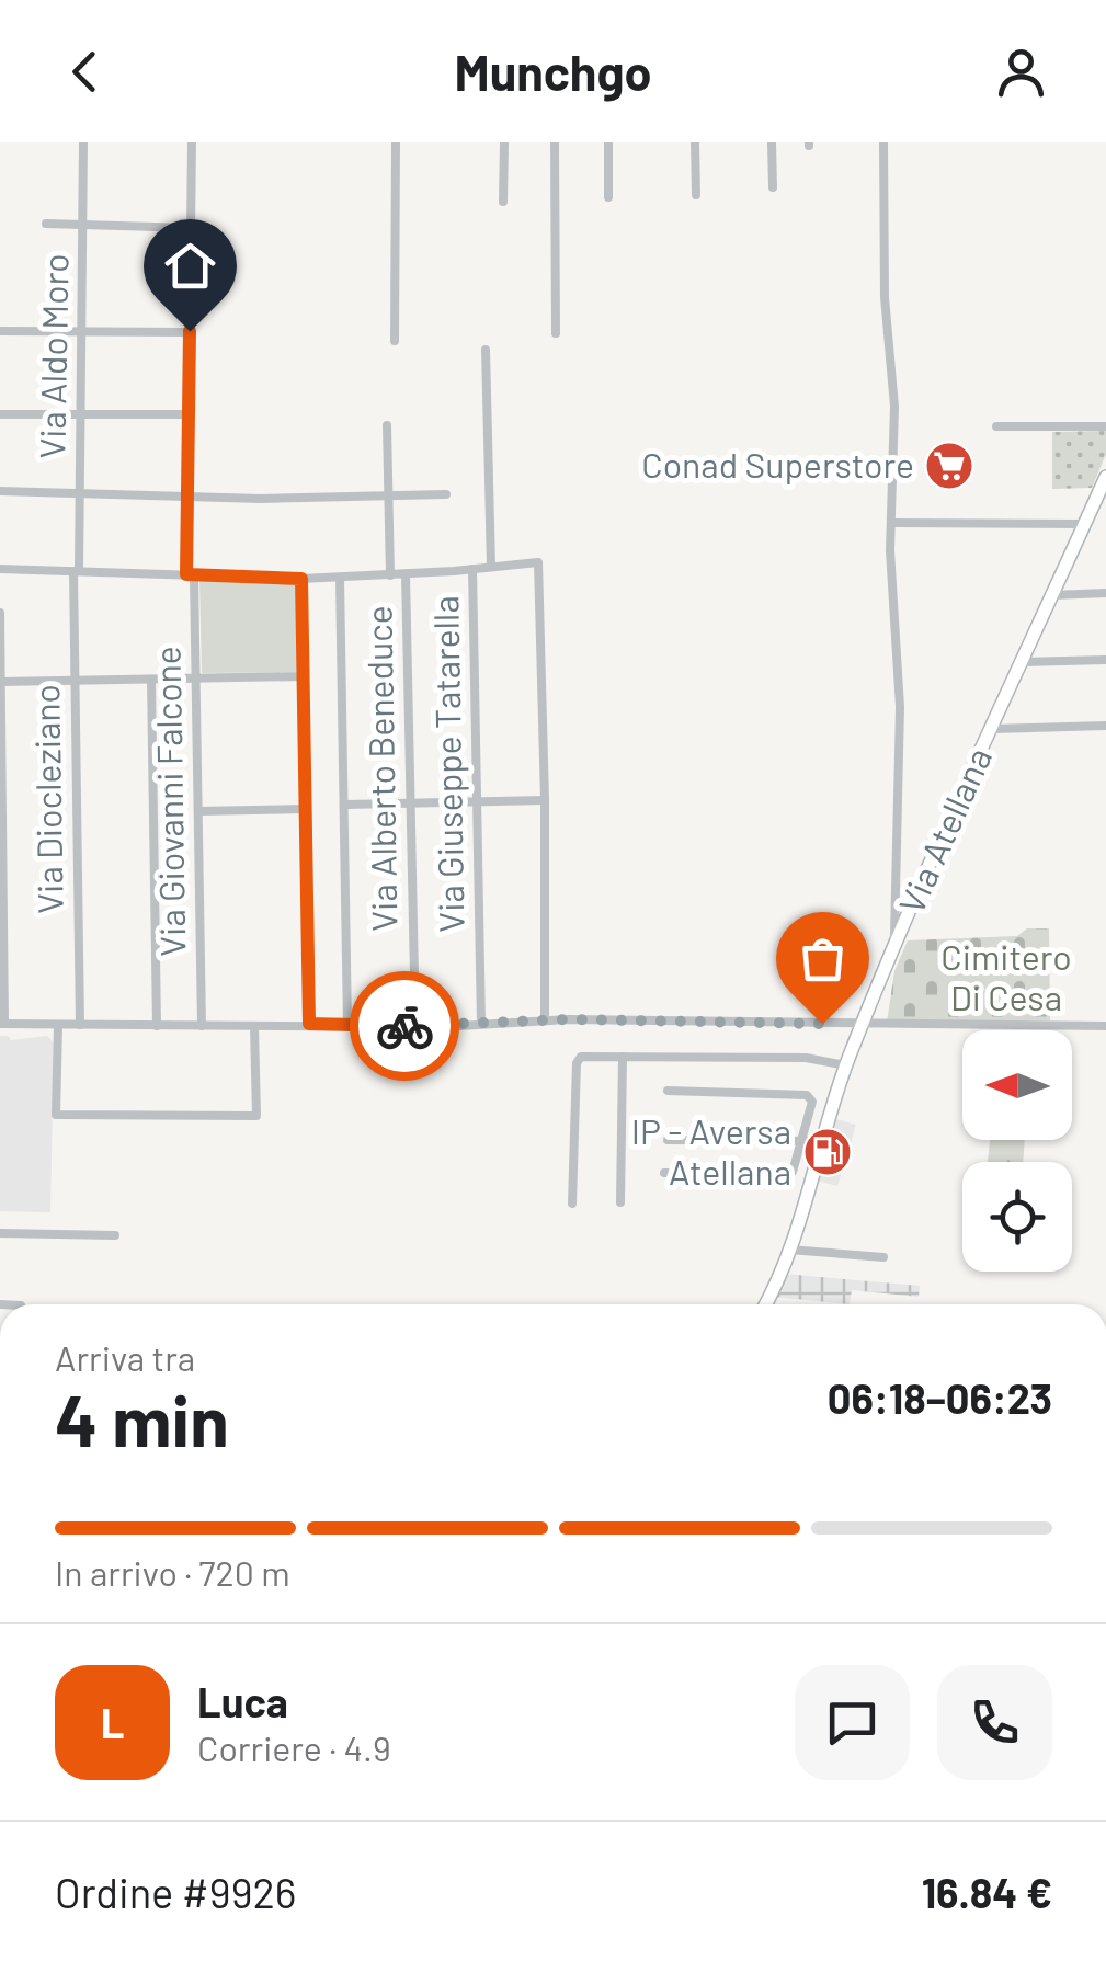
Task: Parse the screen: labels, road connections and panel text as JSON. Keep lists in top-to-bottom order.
{
  "streets": {
    "main road": ["Via Atellana"],
    "street": [
      "Via Aldo Moro",
      "Via Giuseppe Tatarella",
      "Via Alberto Beneduce",
      "Via Diocleziano",
      "Via Giovanni Falcone"
    ]
  },
  "crossings": [
    ["Via Aldo Moro", "Via Diocleziano"]
  ],
  "parks": ["Cimitero Di Cesa"],
  "places": {
    "supermarket": ["Conad Superstore"],
    "fuel station": ["IP - Aversa Atellana"]
  },
  "north": "left",
  "page": {
    "header": "Munchgo",
    "heading": ["4 min", "Arriva tra", "06:18–06:23"],
    "panel": [
      "Luca",
      "Corriere · 4.9",
      "Ordine #9926",
      "16.84 €"
    ],
    "bar": "In arrivo · 720 m",
    "round": "L"
  }
}
